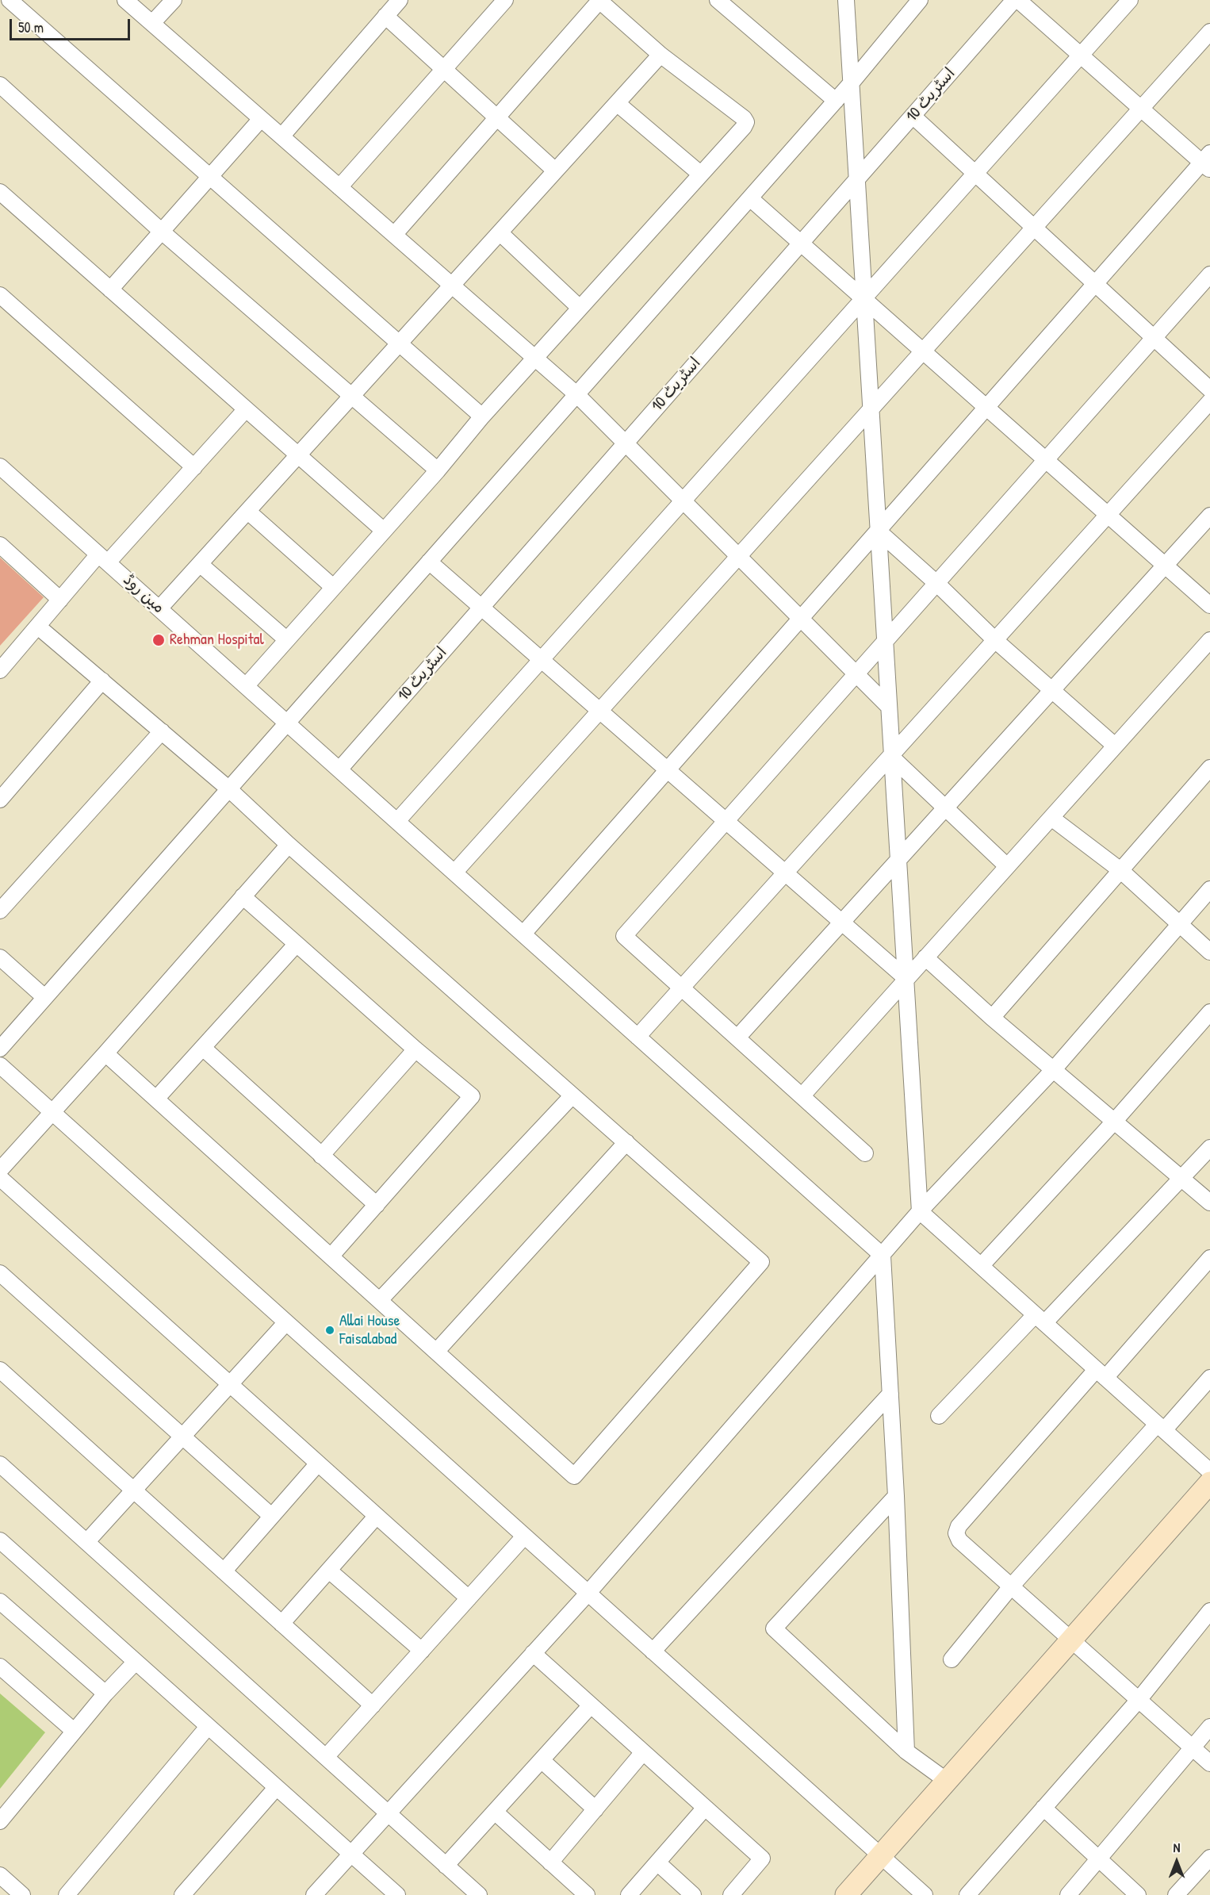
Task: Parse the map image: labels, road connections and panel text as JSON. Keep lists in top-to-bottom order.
{
  "streets": {
    "street": ["اسٹریٹ 10", "مین روڈ"]
  },
  "crossings": [
    ["اسٹریٹ 10", "مین روڈ"]
  ],
  "places": ["Rehman Hospital", "Allai House Faisalabad"],
  "scale_bar": "50 m",
  "north": "top"
}
